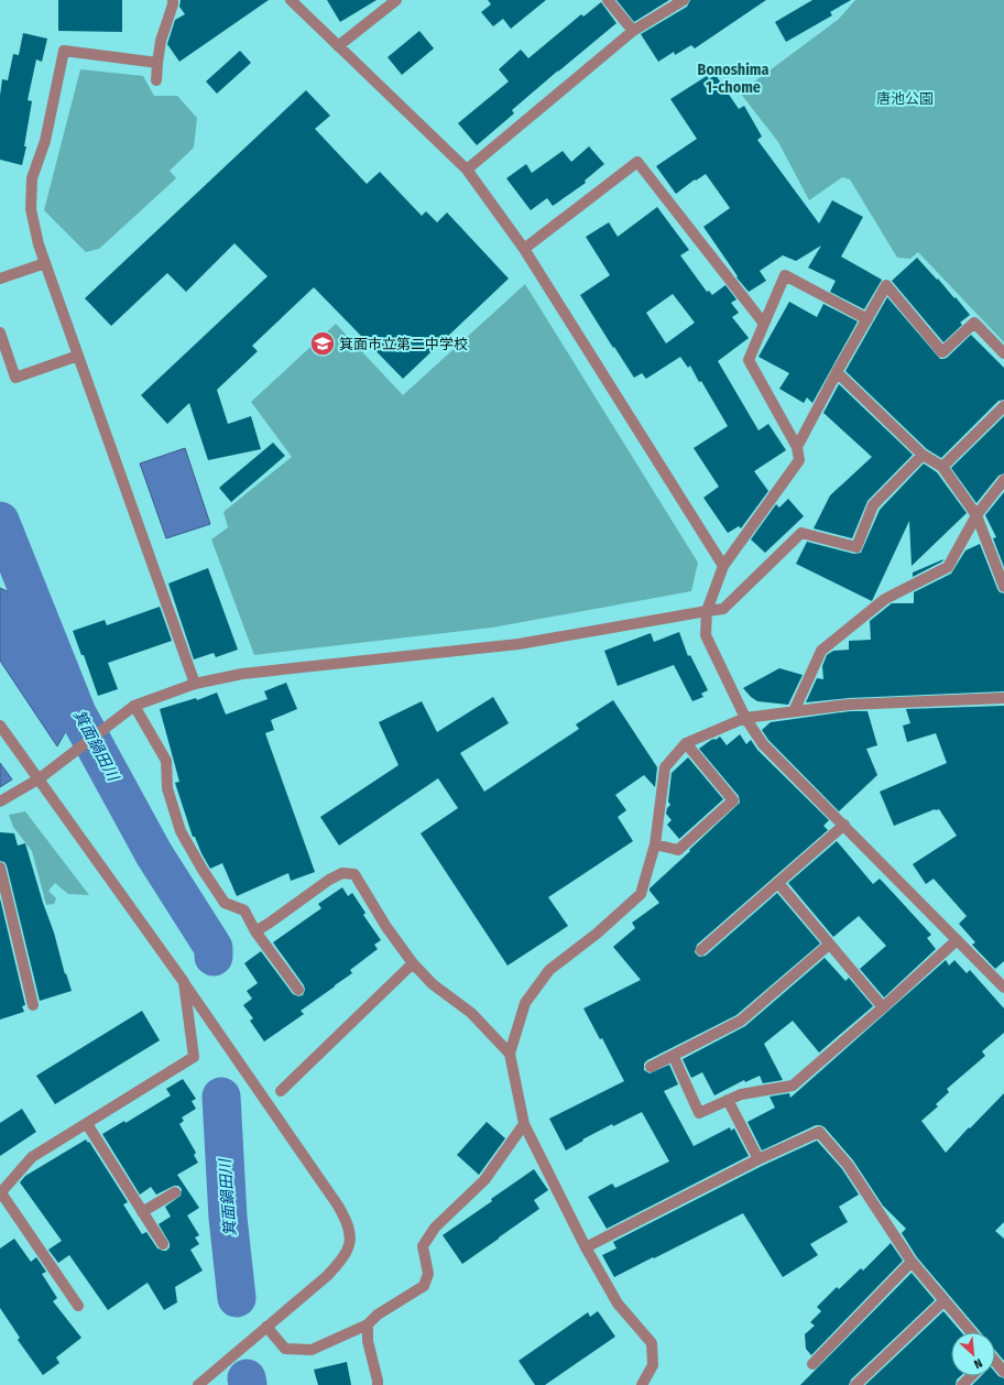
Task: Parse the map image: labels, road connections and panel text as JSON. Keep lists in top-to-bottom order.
{
  "districts": ["Bonoshima 1-chome"],
  "water": ["箕面鍋田川"],
  "parks": ["唐池公園"],
  "places": {
    "school or university": ["箕面市立第二中学校"]
  },
  "north": "bottom right"
}
